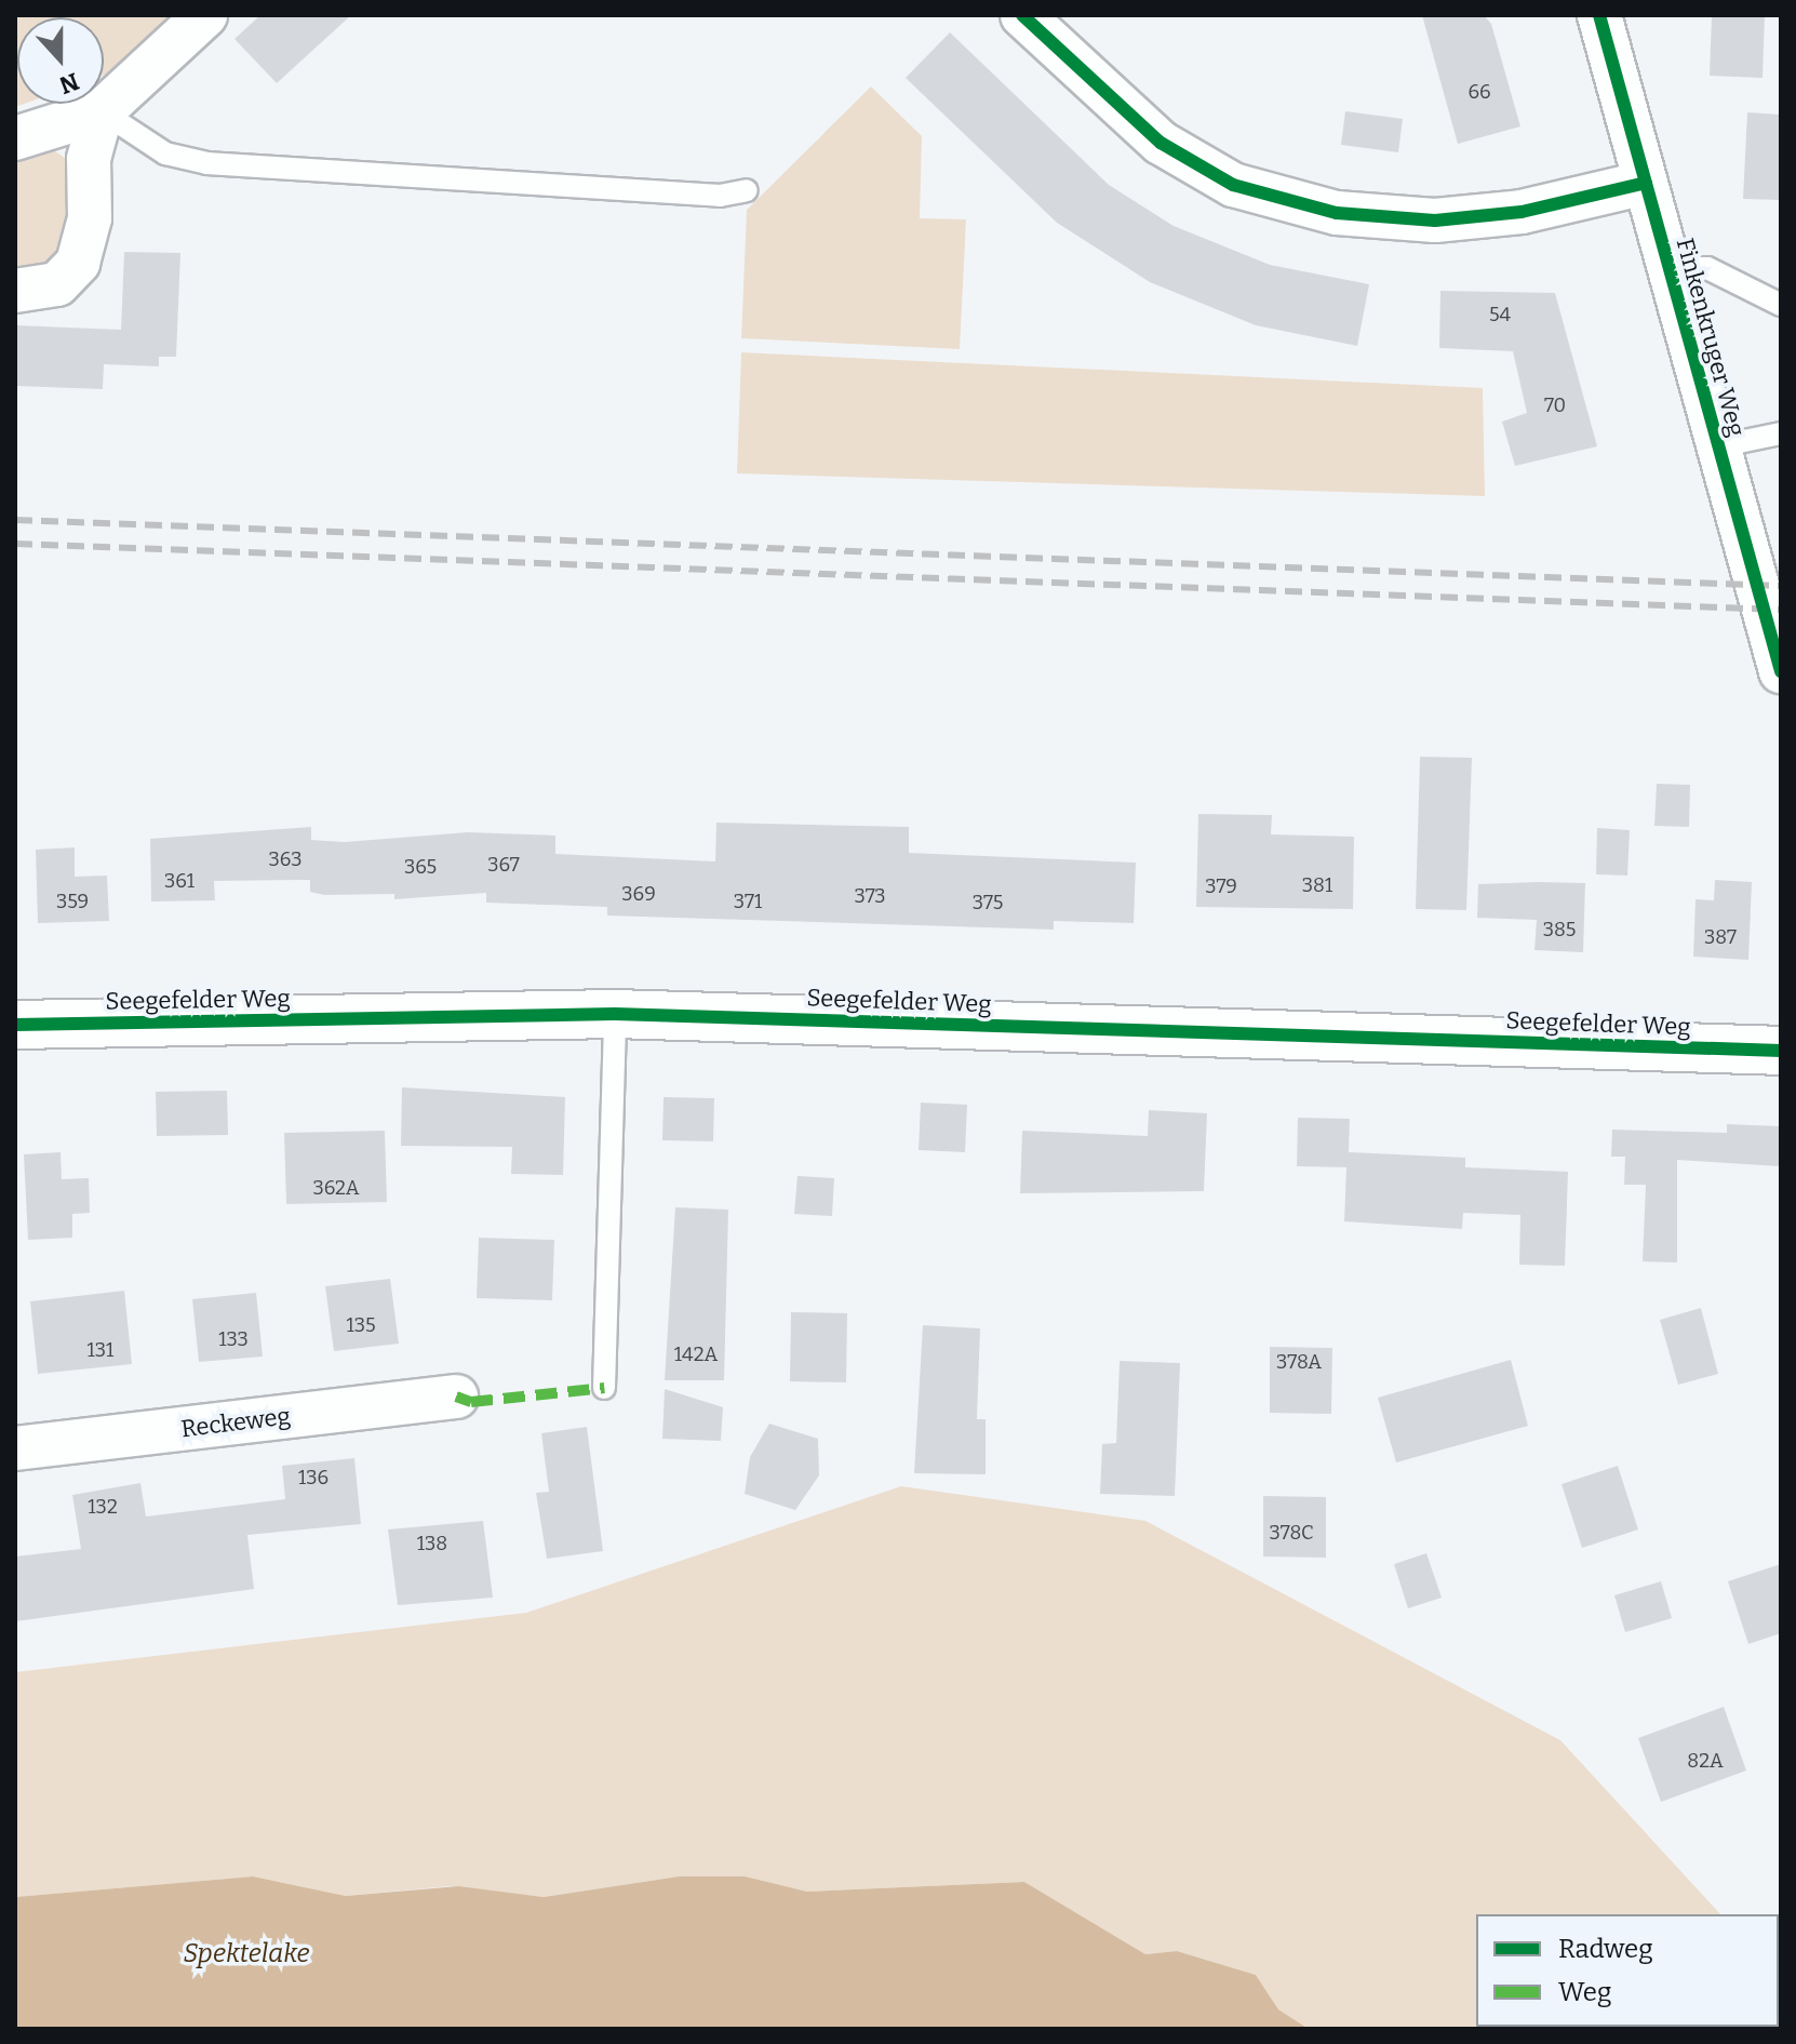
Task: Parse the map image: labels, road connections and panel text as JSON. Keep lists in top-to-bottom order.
{
  "streets": {
    "street": ["Finkenkruger Weg", "Seegefelder Weg", "Reckeweg"]
  },
  "water": ["Spektelake"],
  "house_numbers": [
    "66",
    "54",
    "70",
    "363",
    "367",
    "365",
    "361",
    "381",
    "379",
    "369",
    "373",
    "359",
    "371",
    "375",
    "385",
    "387",
    "362A",
    "135",
    "133",
    "131",
    "142A",
    "378A",
    "136",
    "132",
    "378C",
    "138",
    "82A"
  ],
  "legend": ["Radweg", "Weg"],
  "north": "bottom"
}
